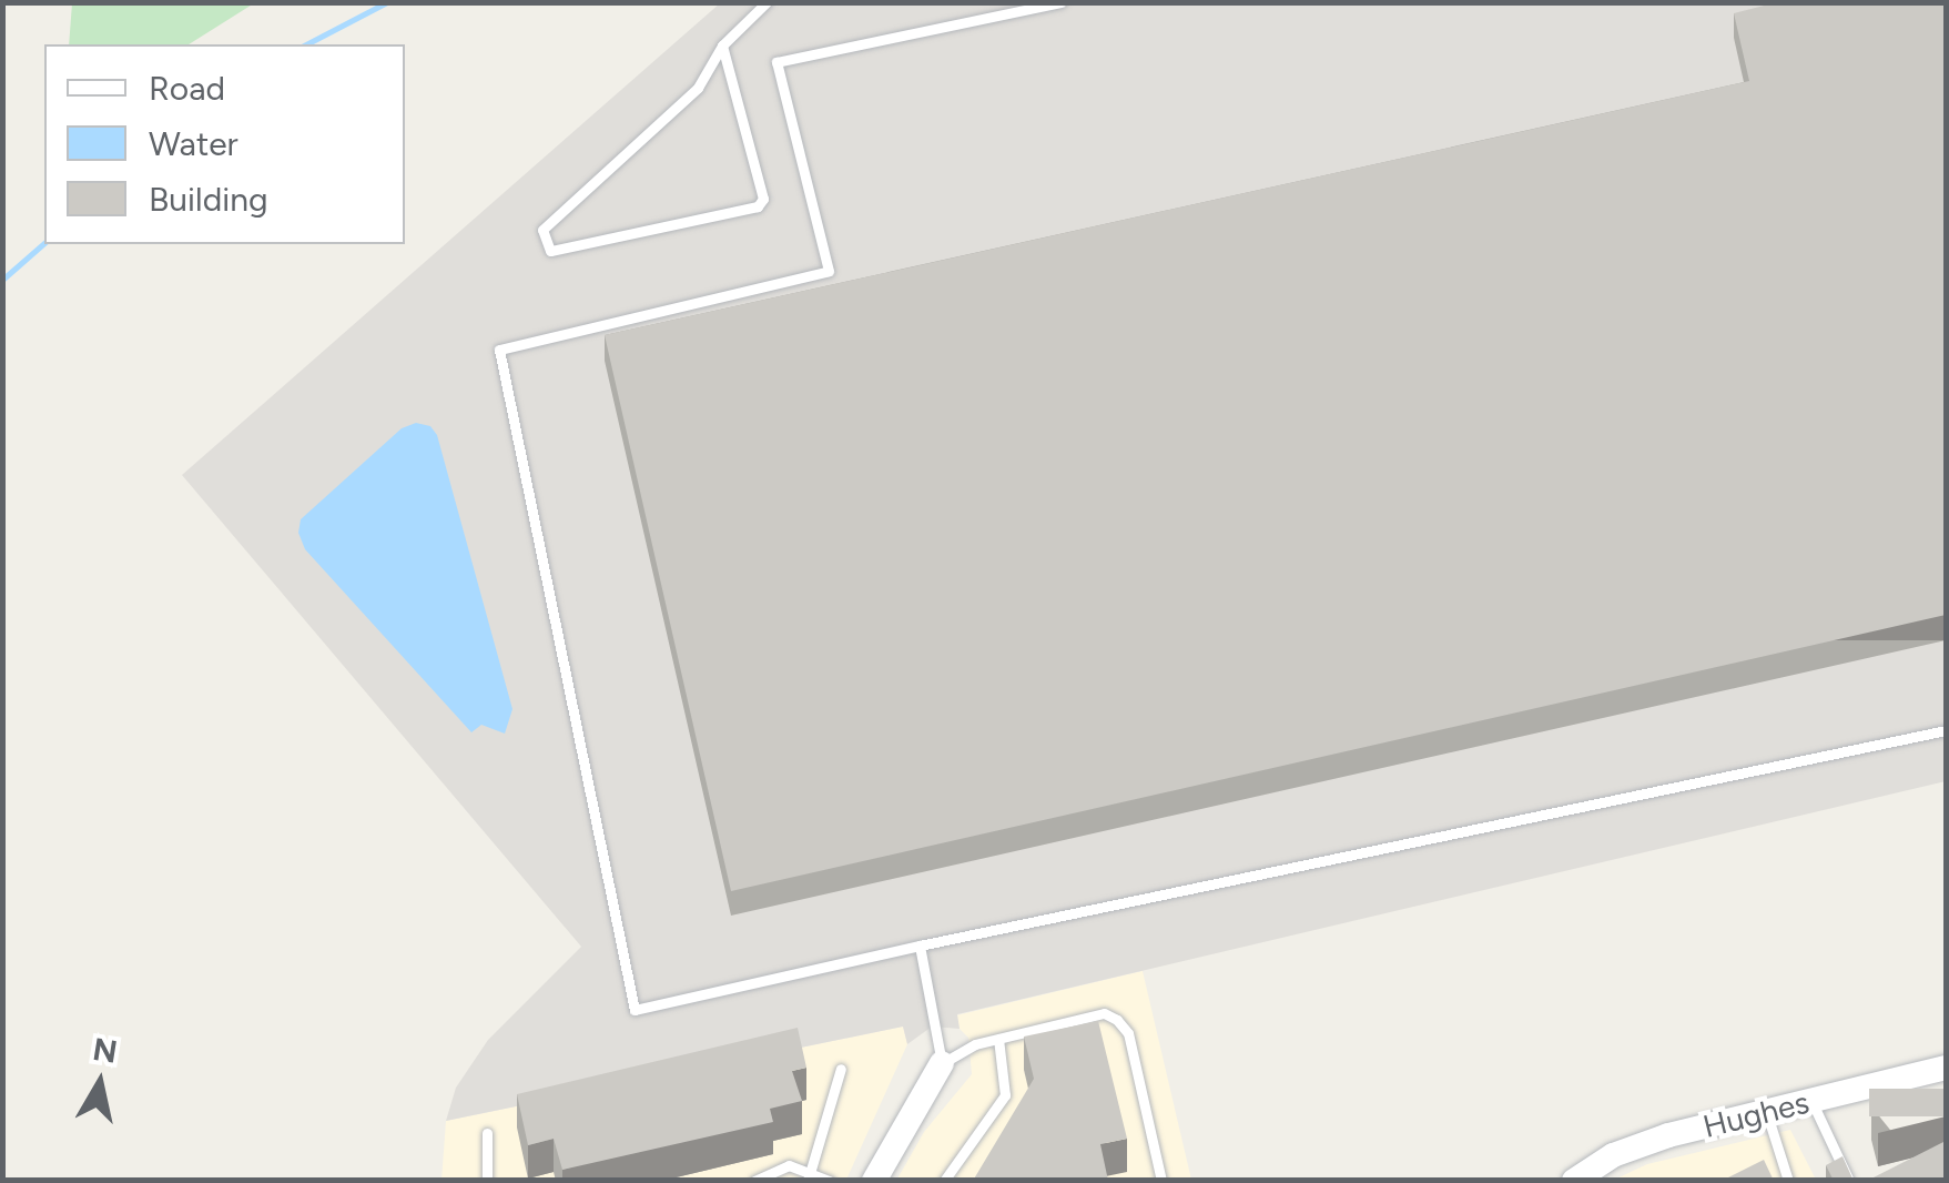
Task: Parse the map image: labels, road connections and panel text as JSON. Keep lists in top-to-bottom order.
{
  "streets": {
    "street": ["Hughes"]
  },
  "legend": ["Road", "Water", "Building"],
  "north": "top"
}
